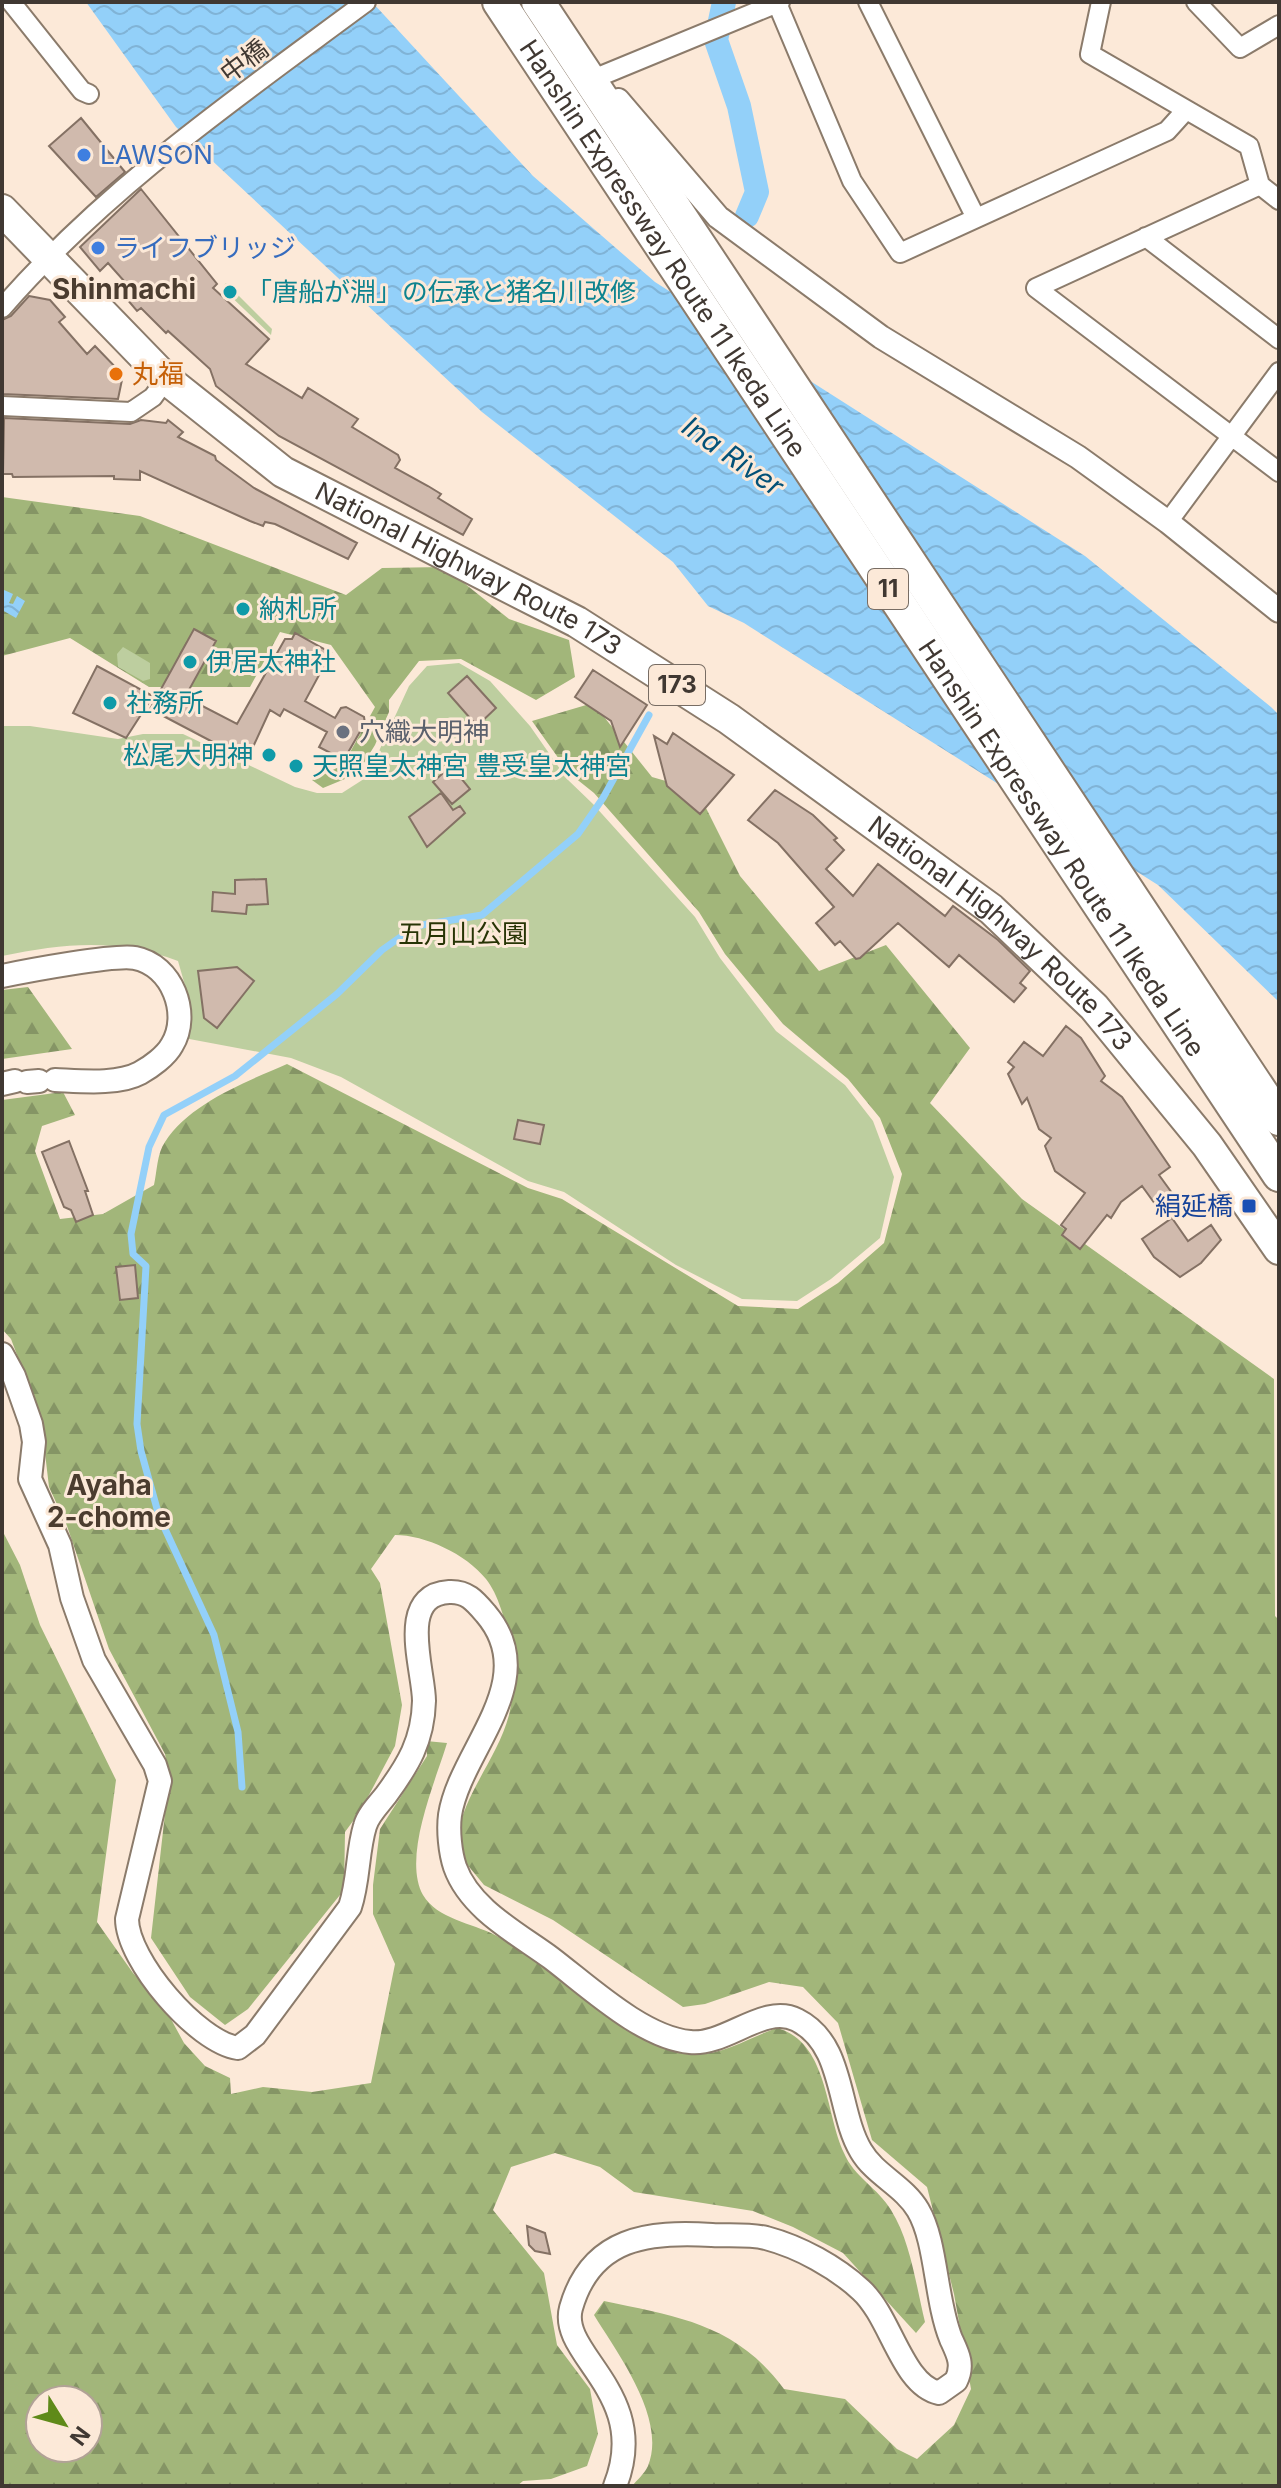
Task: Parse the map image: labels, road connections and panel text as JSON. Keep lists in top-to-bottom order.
{
  "streets": {
    "highway": [
      "Hanshin Expressway Route 11 Ikeda Line",
      "National Highway Route 173",
      "11",
      "173"
    ],
    "street": ["中橋"]
  },
  "crossings": [
    ["中橋", "National Highway Route 173"]
  ],
  "districts": ["Shinmachi", "Ayaha 2-chome"],
  "water": ["Ina River"],
  "parks": ["五月山公園"],
  "places": {
    "other": [
      "LAWSON",
      "ライフブリッジ",
      "「唐船が淵」の伝承と猪名川改修",
      "丸福",
      "納札所",
      "伊居太神社",
      "社務所",
      "穴織大明神",
      "松尾大明神",
      "天照皇太神宮 豊受皇太神宮"
    ],
    "transit": ["絹延橋"]
  },
  "north": "bottom right"
}
